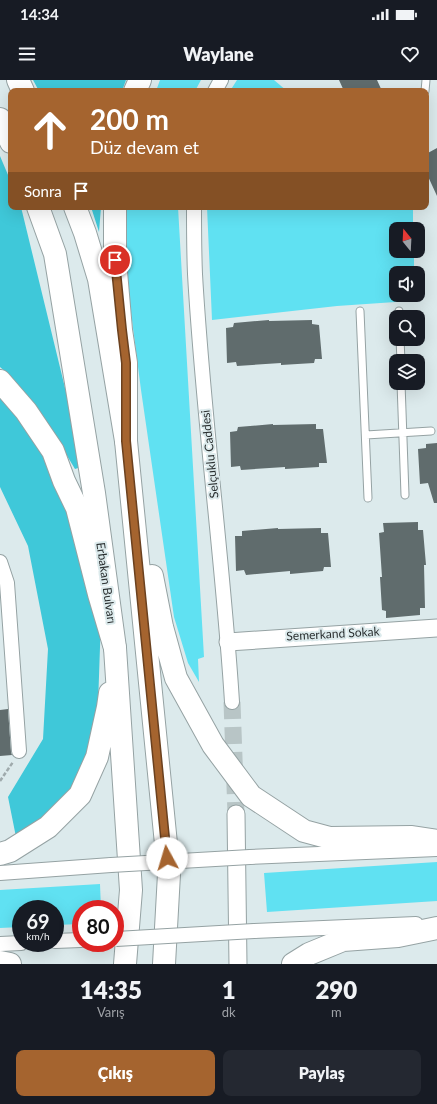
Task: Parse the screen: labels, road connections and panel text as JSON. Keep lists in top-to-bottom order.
{
  "streets": {
    "highway": ["Erbakan Bulvarı"],
    "street": ["Selçuklu Caddesi", "Semerkand Sokak"]
  },
  "crossings": [
    ["Selçuklu Caddesi", "Semerkand Sokak"]
  ],
  "north": "top",
  "page": {
    "status": "14:34",
    "header": "Waylane",
    "turn": ["200 m", "Düz devam et"],
    "then": "Sonra",
    "speed": "69 km/h",
    "limit": "80",
    "eta": [
      "14:35",
      "Varış",
      "1",
      "dk",
      "290",
      "m"
    ],
    "buttons": ["Çıkış", "Paylaş"]
  }
}
